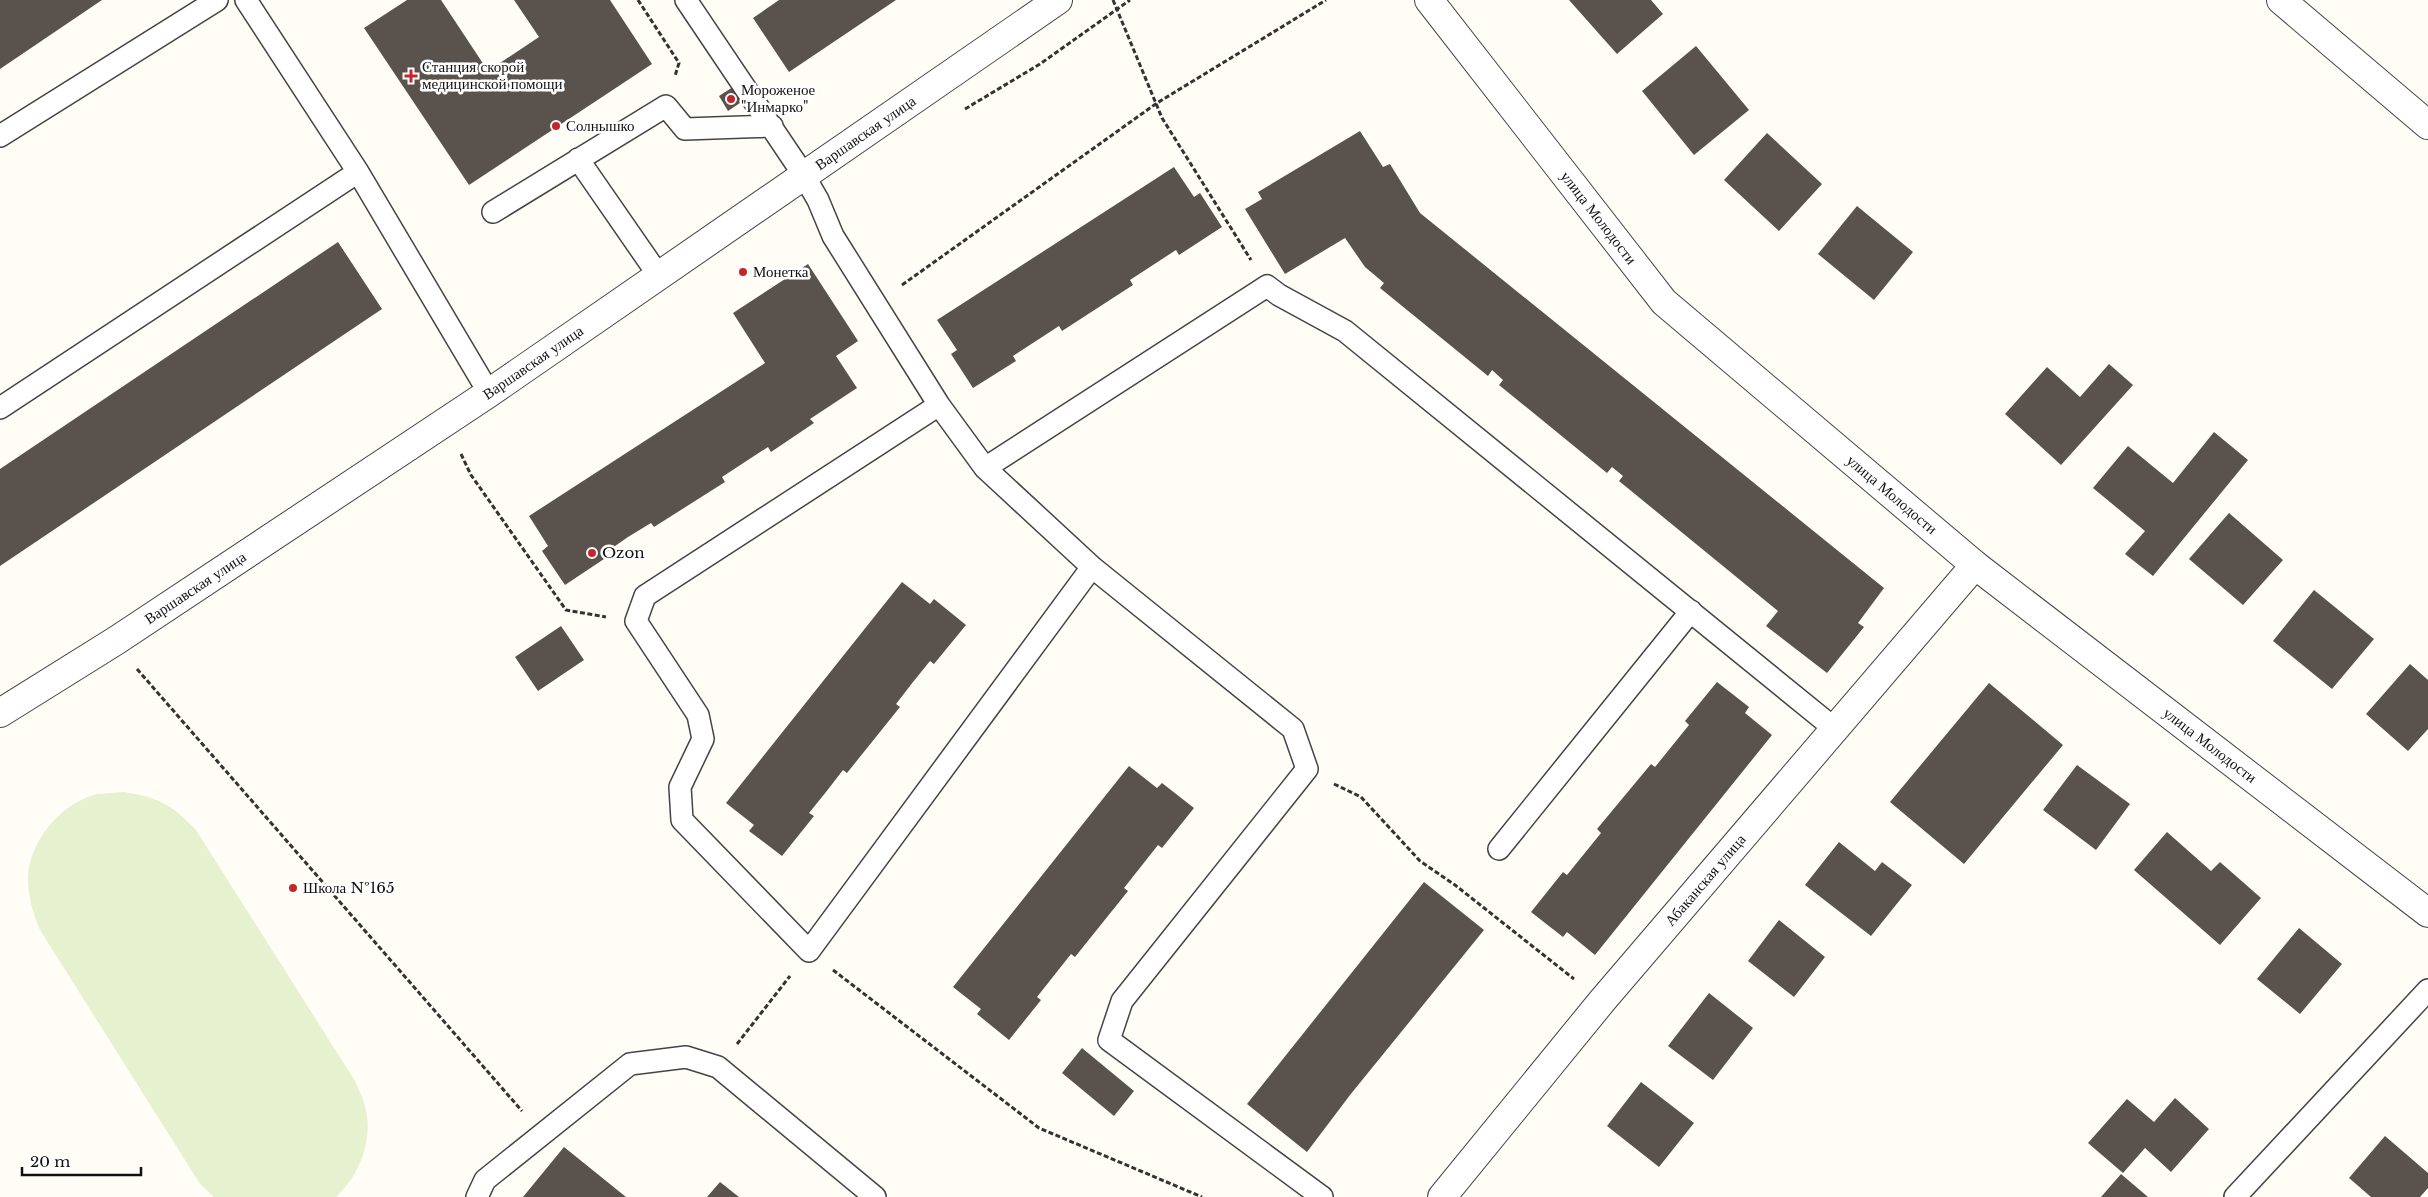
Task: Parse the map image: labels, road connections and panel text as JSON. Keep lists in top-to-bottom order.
{
  "streets": {
    "street": ["Варшавская улица", "улица Молодости", "Абаканская улица"]
  },
  "crossings": [
    ["улица Молодости", "Абаканская улица"]
  ],
  "places": {
    "health": ["Станция скорой медицинской помощи"],
    "other": [
      "Мороженое \"Инмарко\"",
      "Солнышко",
      "Монетка",
      "Ozon",
      "Школа №165"
    ]
  },
  "scale_bar": "20 m"
}
